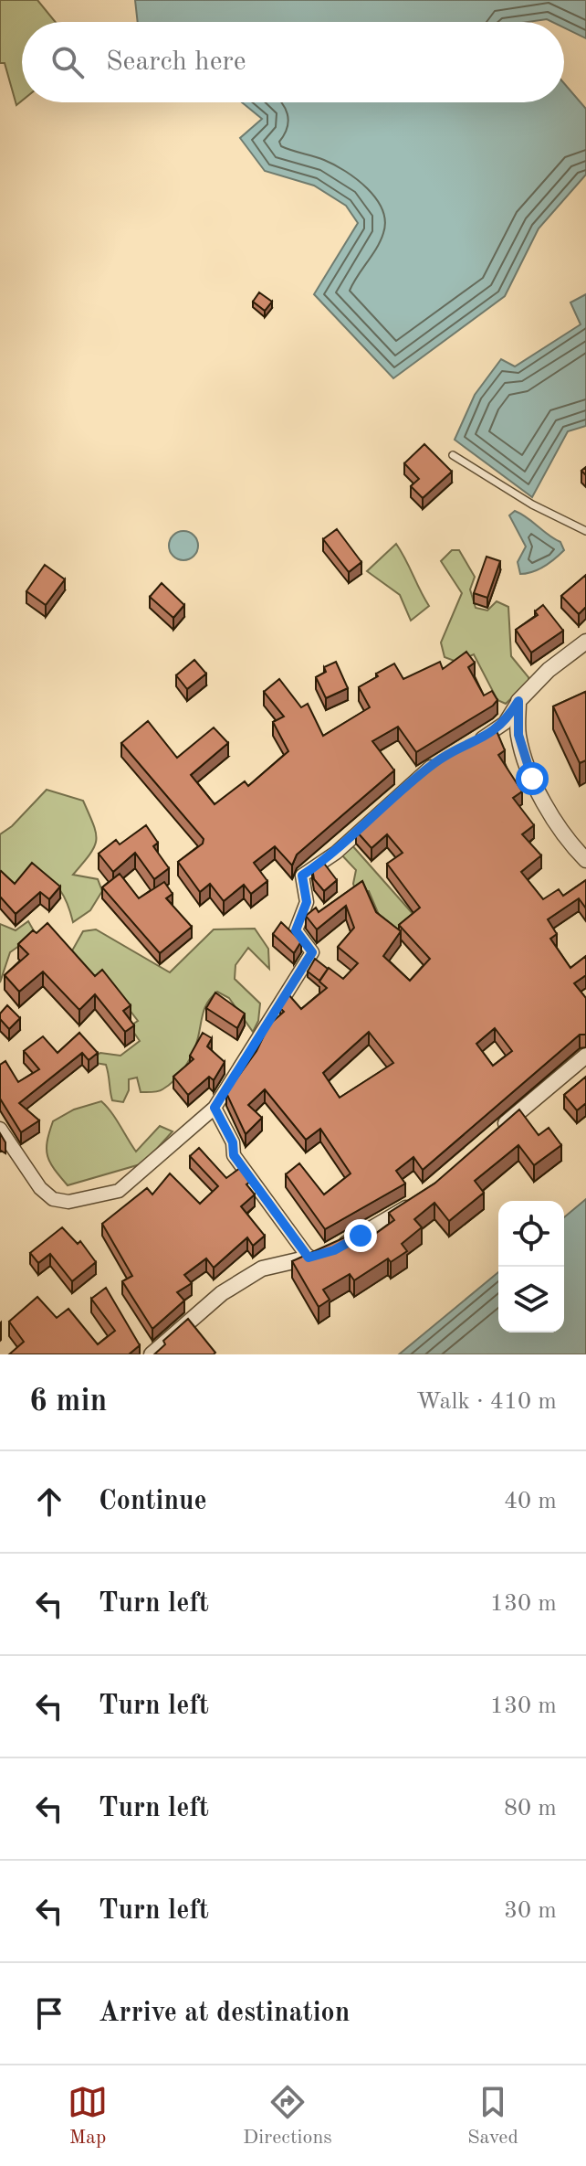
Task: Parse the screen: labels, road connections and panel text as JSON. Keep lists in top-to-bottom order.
{
  "page": {
    "search": "Search here",
    "heading": ["6 min", "Walk · 410 m"],
    "list": [
      ["Continue", "40 m"],
      ["Turn left", "130 m"],
      ["Turn left", "130 m"],
      ["Turn left", "80 m"],
      ["Turn left", "30 m"],
      "Arrive at destination"
    ],
    "nav": ["Map", "Directions", "Saved"]
  }
}
